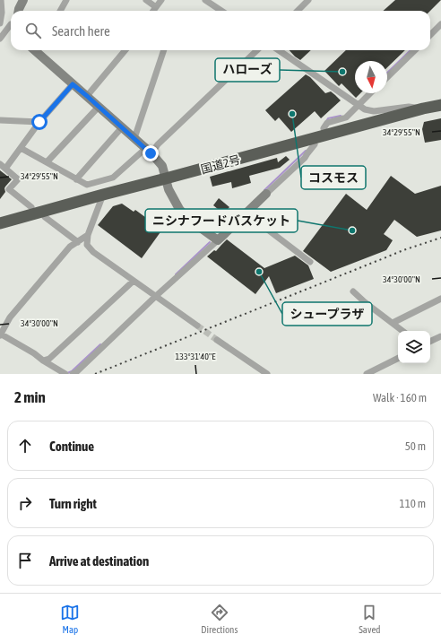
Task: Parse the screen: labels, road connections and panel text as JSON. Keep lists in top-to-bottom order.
{
  "streets": {
    "highway": ["国道2号"]
  },
  "places": [
    "ハローズ",
    "コスモス",
    "ニシナフードバスケット",
    "シュープラザ"
  ],
  "north": "bottom",
  "page": {
    "search": "Search here",
    "heading": ["2 min", "Walk · 160 m"],
    "list": [
      ["Continue", "50 m"],
      ["Turn right", "110 m"],
      "Arrive at destination"
    ],
    "nav": ["Map", "Directions", "Saved"]
  },
  "coordinates": ["34°29'55\"N", "34°30'00\"N", "133°31'40\"E"]
}
